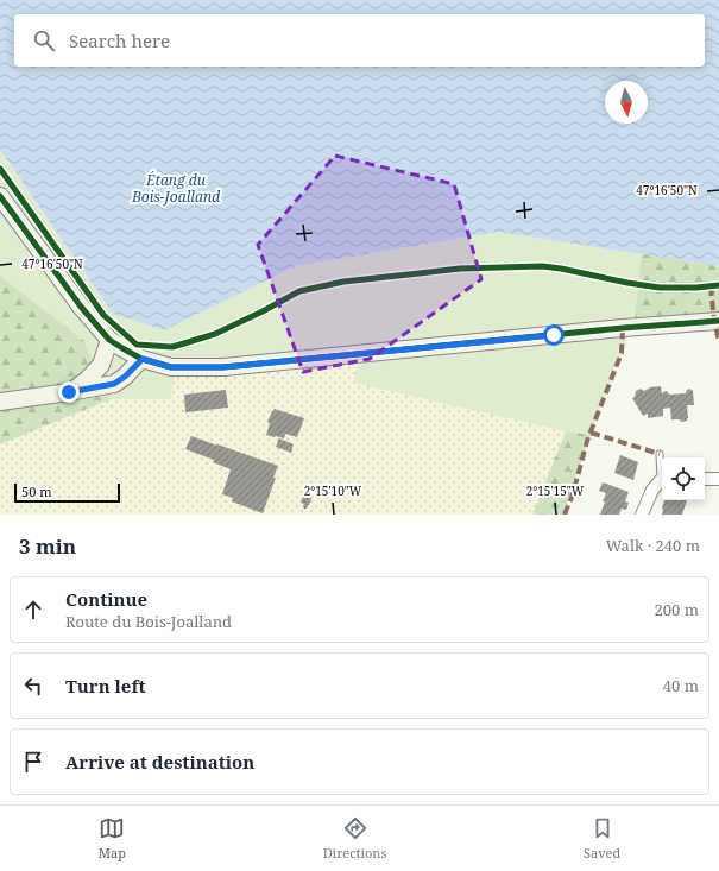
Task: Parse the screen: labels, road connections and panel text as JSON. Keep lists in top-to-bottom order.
{
  "water": ["Étang du Bois-Joalland"],
  "scale_bar": "50 m",
  "north": "bottom",
  "page": {
    "search": "Search here",
    "scale": "50 m",
    "heading": ["3 min", "Walk · 240 m"],
    "list": [
      ["Continue", "Route du Bois-Joalland", "200 m"],
      ["Turn left", "40 m"],
      "Arrive at destination"
    ],
    "nav": ["Map", "Directions", "Saved"]
  },
  "coordinates": ["47°16'50\"N", "2°15'10\"W", "2°15'15\"W"]
}
